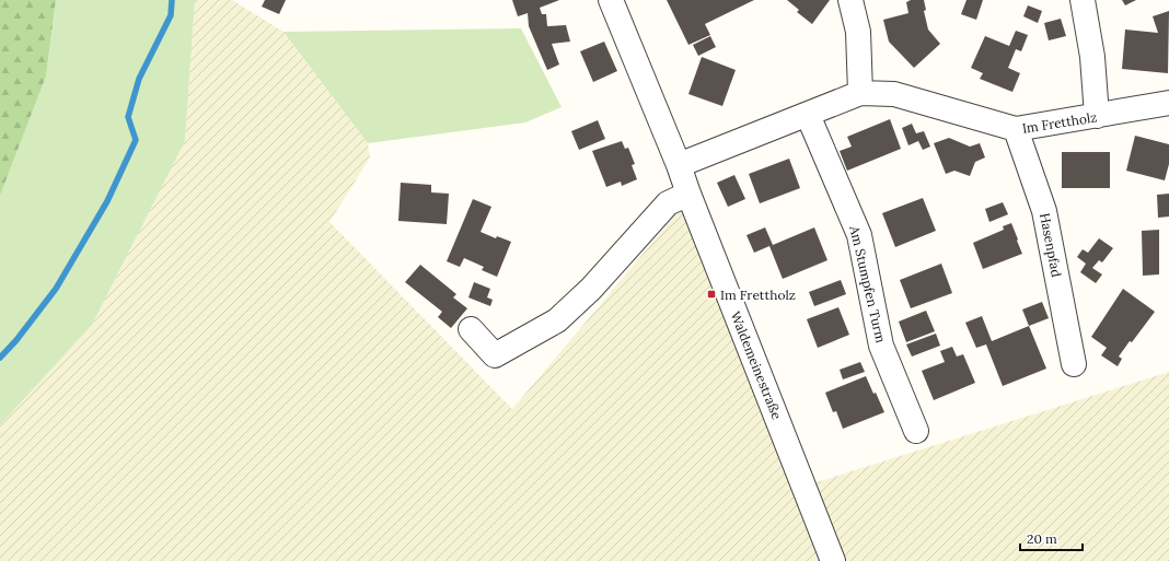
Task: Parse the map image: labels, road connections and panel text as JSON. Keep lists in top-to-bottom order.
{
  "streets": {
    "street": [
      "Im Frettholz",
      "Hasenpfad",
      "Am Stumpfen Turm",
      "Waldemeinestraße"
    ]
  },
  "crossings": [
    ["Im Frettholz", "Hasenpfad"],
    ["Im Frettholz", "Am Stumpfen Turm"],
    ["Im Frettholz", "Waldemeinestraße"]
  ],
  "places": {
    "transit": ["Im Frettholz"]
  },
  "scale_bar": "20 m"
}
